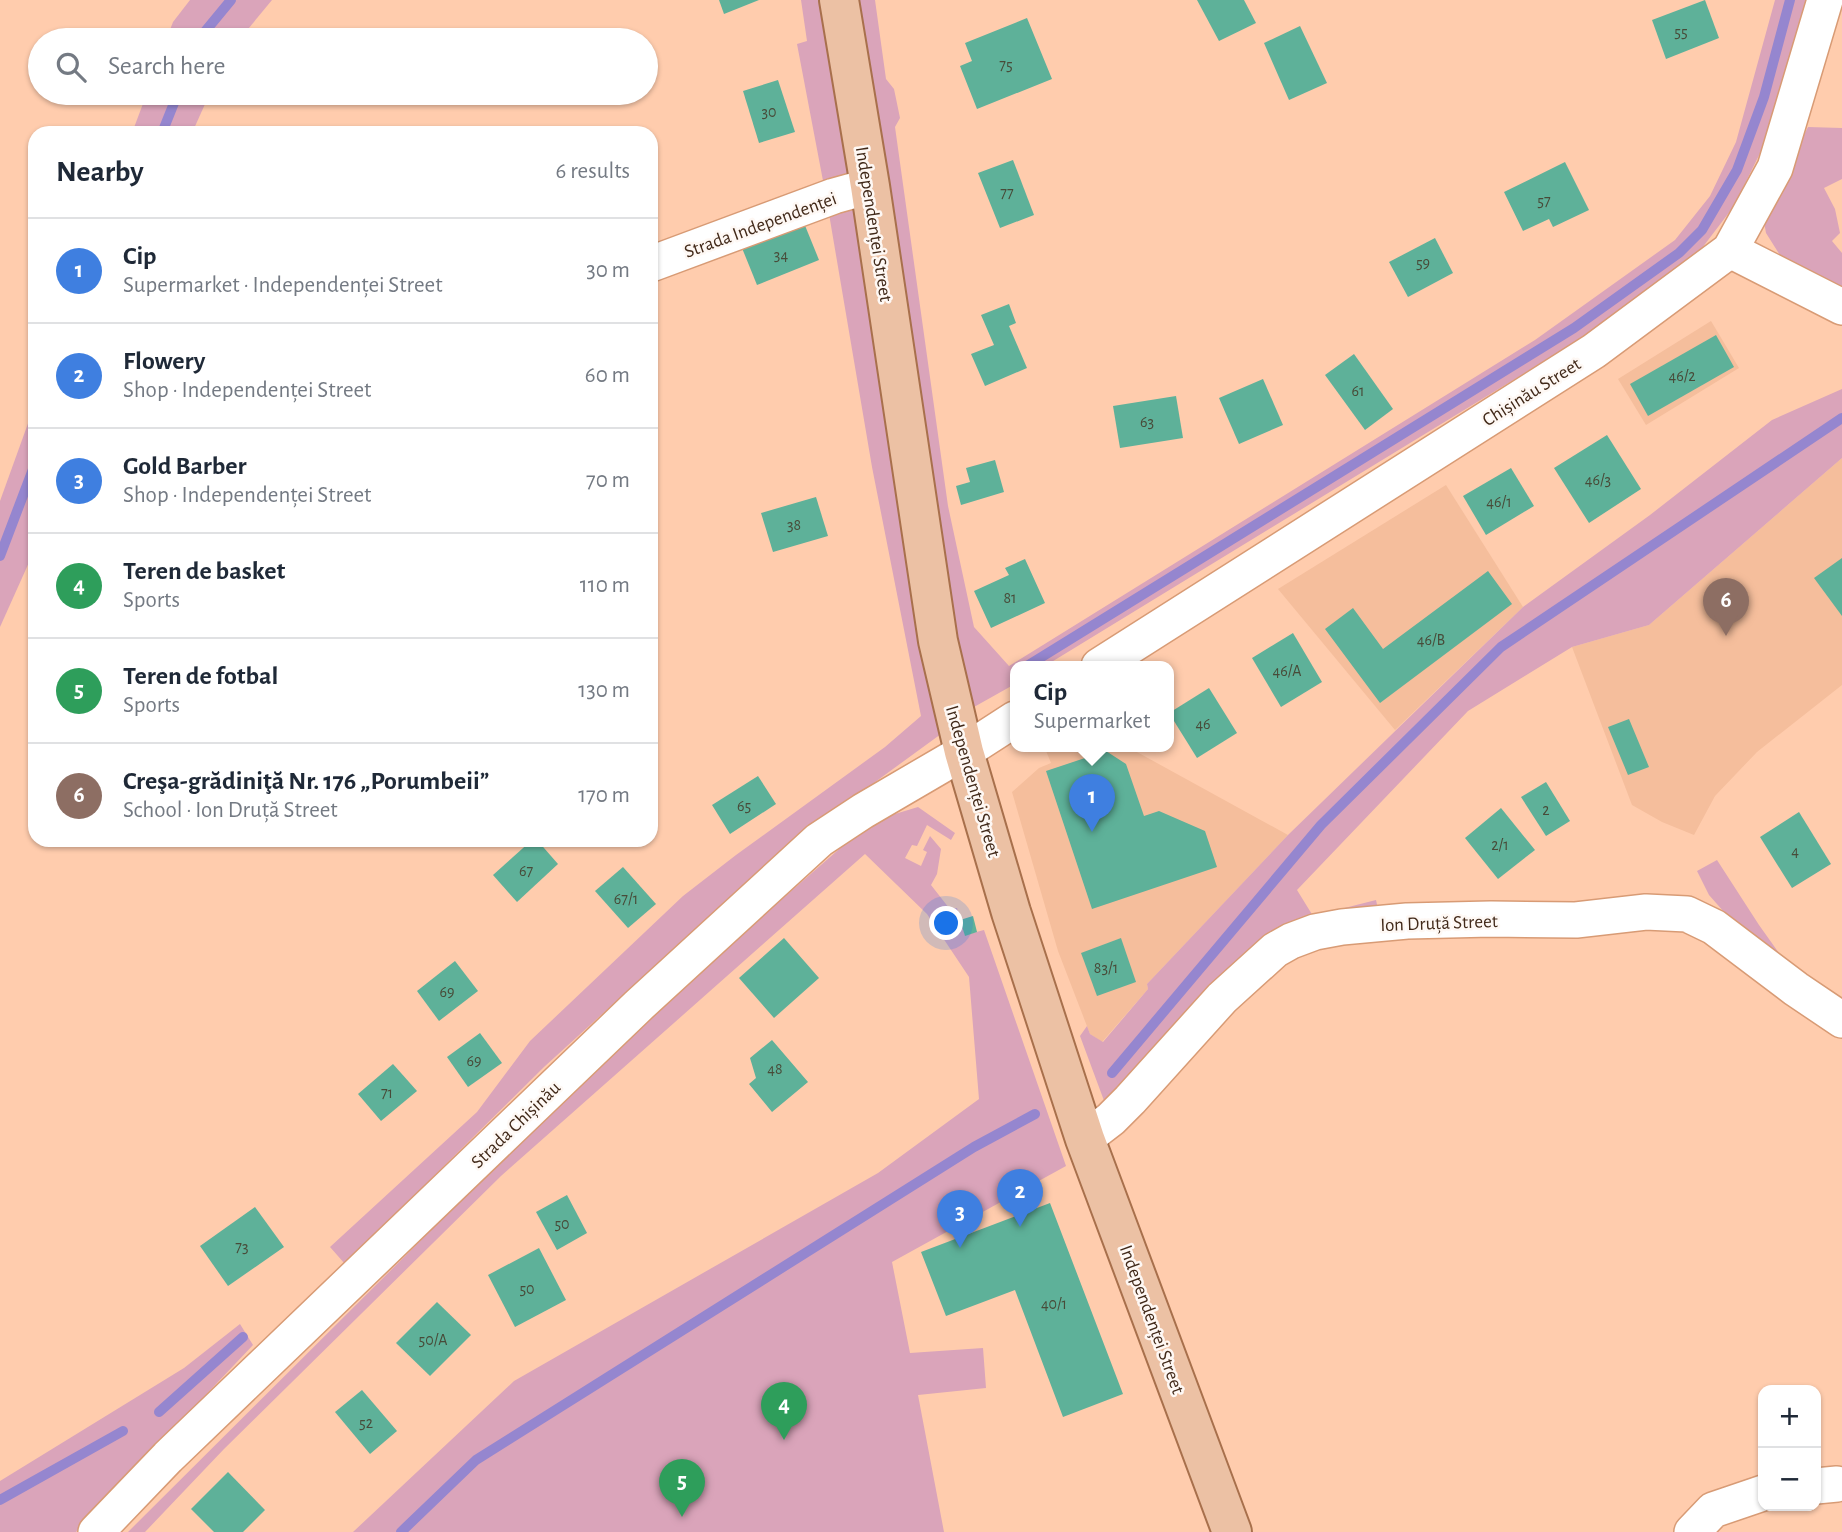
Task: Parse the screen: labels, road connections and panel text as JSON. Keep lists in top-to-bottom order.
{
  "streets": {
    "main road": ["Independenței Street"],
    "street": [
      "Strada Independenței",
      "Chișinău Street",
      "Ion Druță Street",
      "Strada Chișinău"
    ]
  },
  "crossings": [
    ["Strada Independenței", "Independenței Street"],
    ["Independenței Street", "Ion Druță Street"],
    ["Independenței Street", "Strada Chișinău"]
  ],
  "house_numbers": [
    "55",
    "75",
    "30",
    "77",
    "57",
    "34",
    "59",
    "46/2",
    "61",
    "63",
    "46/3",
    "46/1",
    "38",
    "81",
    "46/B",
    "46/A",
    "46",
    "65",
    "2",
    "2/1",
    "4",
    "67",
    "67/1",
    "83/1",
    "69",
    "69",
    "48",
    "71",
    "50",
    "73",
    "50",
    "40/1",
    "50/A",
    "52"
  ],
  "page": {
    "search": "Search here",
    "heading": ["Nearby", "6 results"],
    "list": [
      {
        "mark": "1",
        "name": "Cip",
        "note": "Supermarket · Independenței Street",
        "value": "30 m"
      },
      {
        "mark": "2",
        "name": "Flowery",
        "note": "Shop · Independenței Street",
        "value": "60 m"
      },
      {
        "mark": "3",
        "name": "Gold Barber",
        "note": "Shop · Independenței Street",
        "value": "70 m"
      },
      {
        "mark": "4",
        "name": "Teren de basket",
        "note": "Sports",
        "value": "110 m"
      },
      {
        "mark": "5",
        "name": "Teren de fotbal",
        "note": "Sports",
        "value": "130 m"
      },
      {
        "mark": "6",
        "name": "Creşa-grădiniţă Nr. 176 „Porumbeii”",
        "note": "School · Ion Druță Street",
        "value": "170 m"
      }
    ],
    "pins": [
      "6",
      "1",
      "2",
      "3",
      "4",
      "5"
    ],
    "popup": ["Cip", "Supermarket"],
    "map_buttons": ["+", "−"]
  }
}
